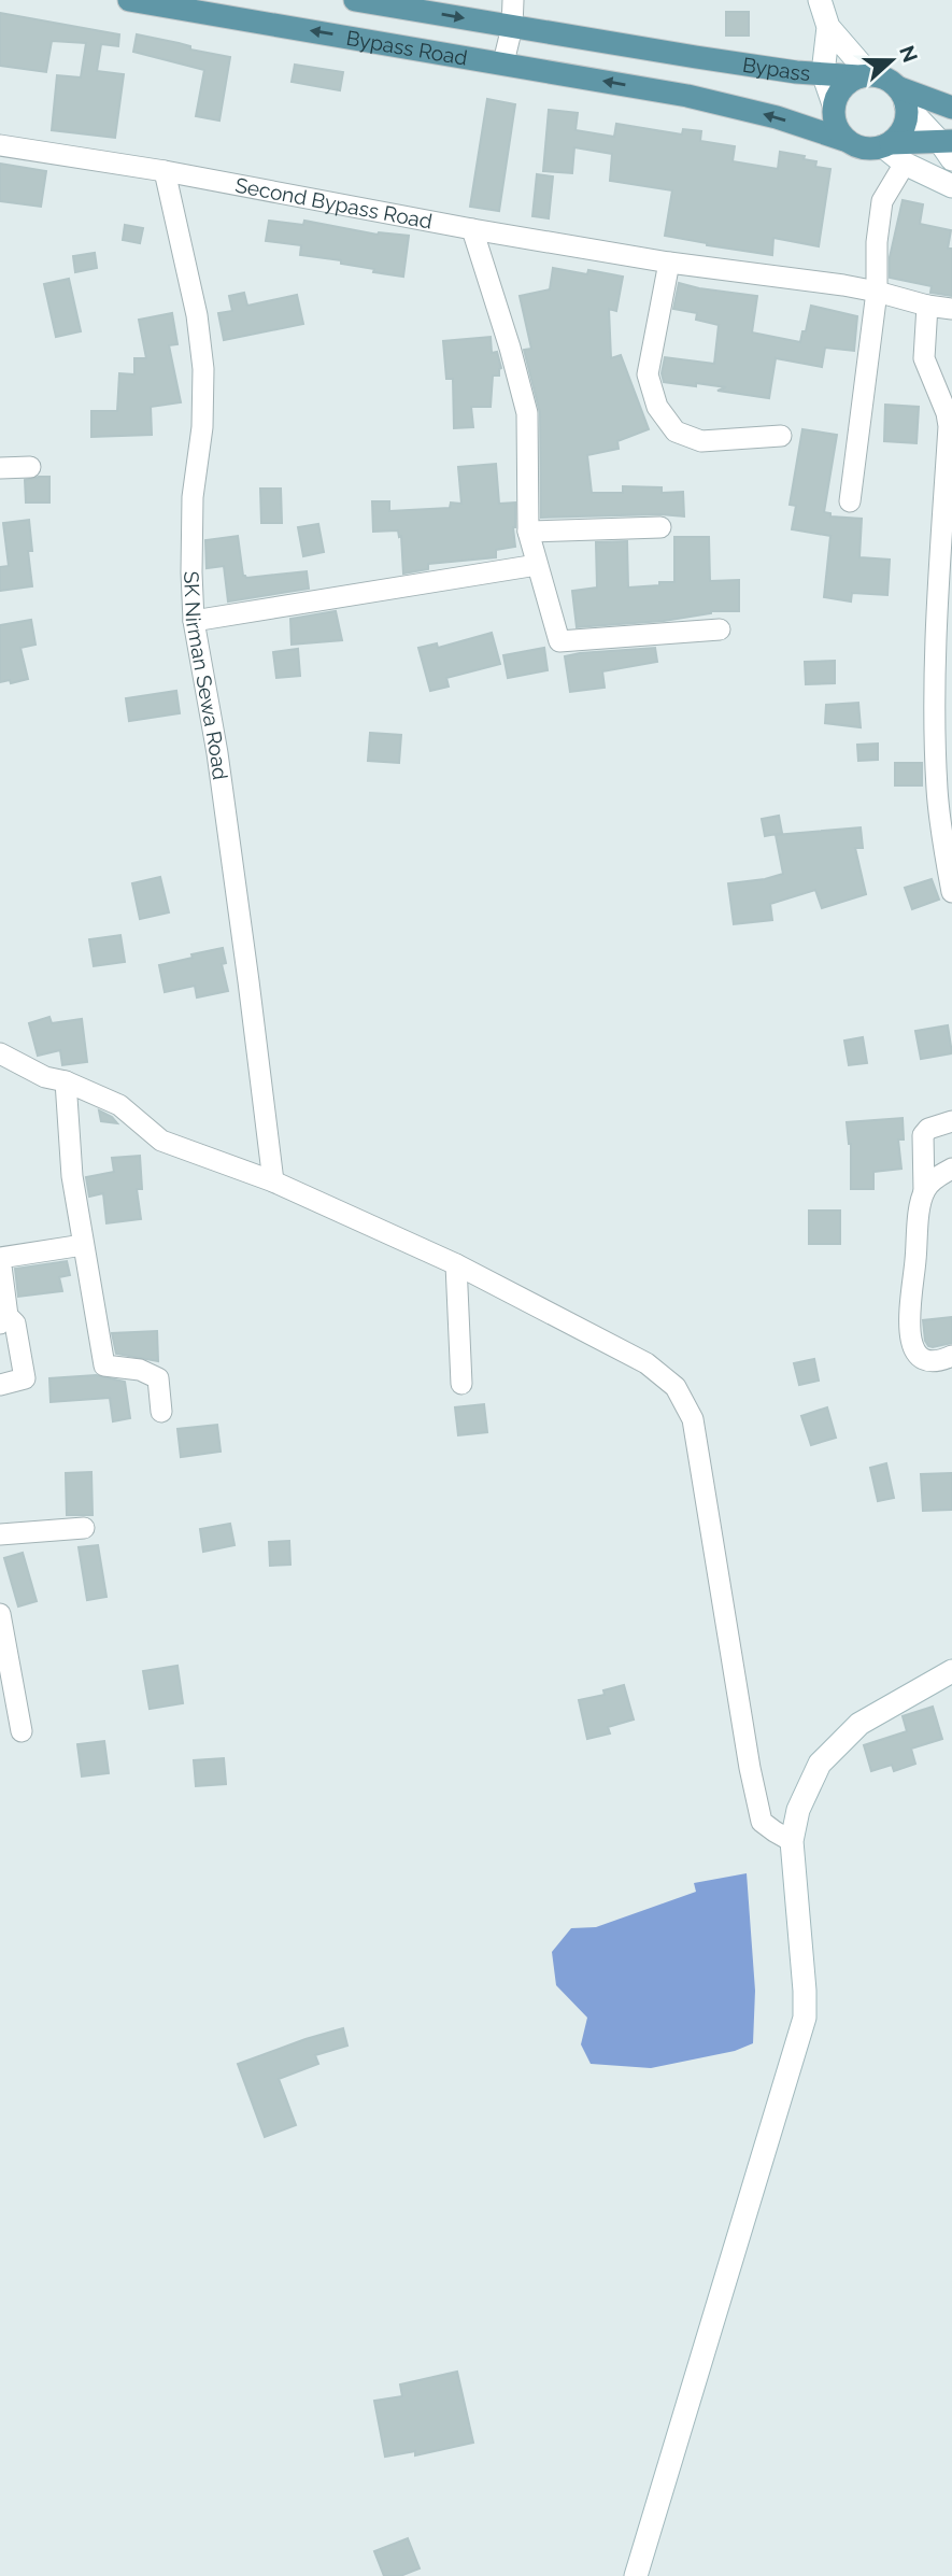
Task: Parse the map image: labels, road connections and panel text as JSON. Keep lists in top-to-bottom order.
{
  "streets": {
    "main road": ["Bypass Road", "Bypass"],
    "street": ["Second Bypass Road", "SK Nirman Sewa Road"]
  },
  "crossings": [
    ["Bypass Road", "Bypass"],
    ["Second Bypass Road", "SK Nirman Sewa Road"]
  ],
  "north": "right"
}
